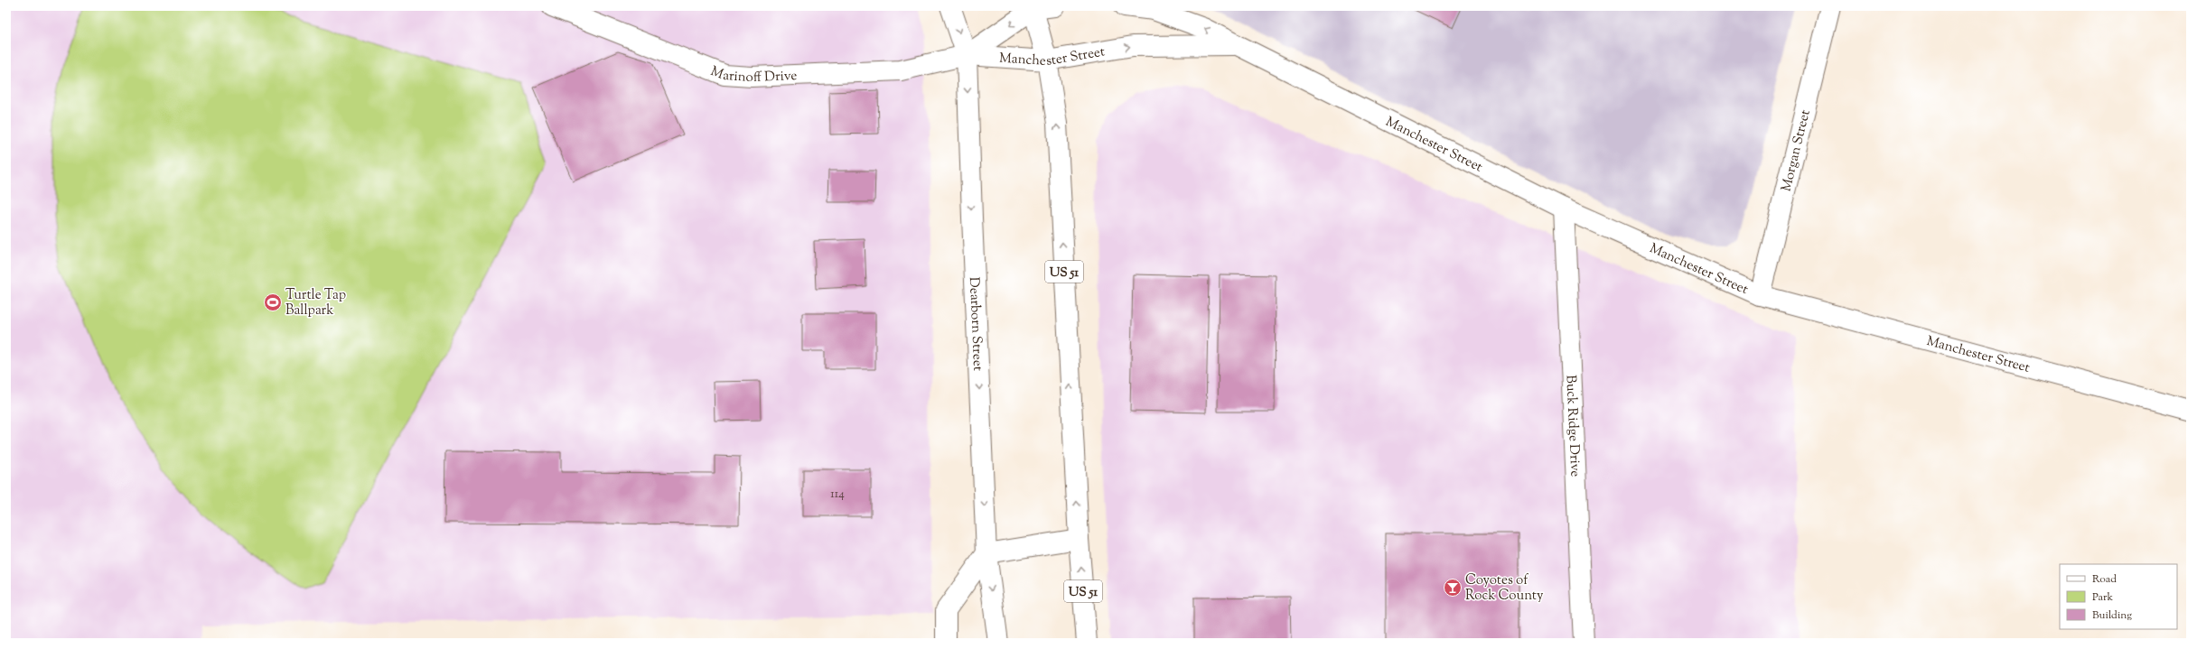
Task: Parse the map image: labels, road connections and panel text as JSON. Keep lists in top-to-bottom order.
{
  "streets": {
    "street": [
      "Manchester Street",
      "Marinoff Drive",
      "Morgan Street",
      "US 51",
      "Dearborn Street",
      "Buck Ridge Drive"
    ]
  },
  "crossings": [
    ["Manchester Street", "Marinoff Drive"],
    ["Manchester Street", "Morgan Street"],
    ["Manchester Street", "US 51"],
    ["Manchester Street", "Dearborn Street"],
    ["Manchester Street", "Buck Ridge Drive"],
    ["Marinoff Drive", "Dearborn Street"]
  ],
  "places": {
    "sports": ["Turtle Tap Ballpark"],
    "bar": ["Coyotes of Rock County"]
  },
  "house_numbers": ["114"],
  "legend": ["Road", "Park", "Building"]
}
